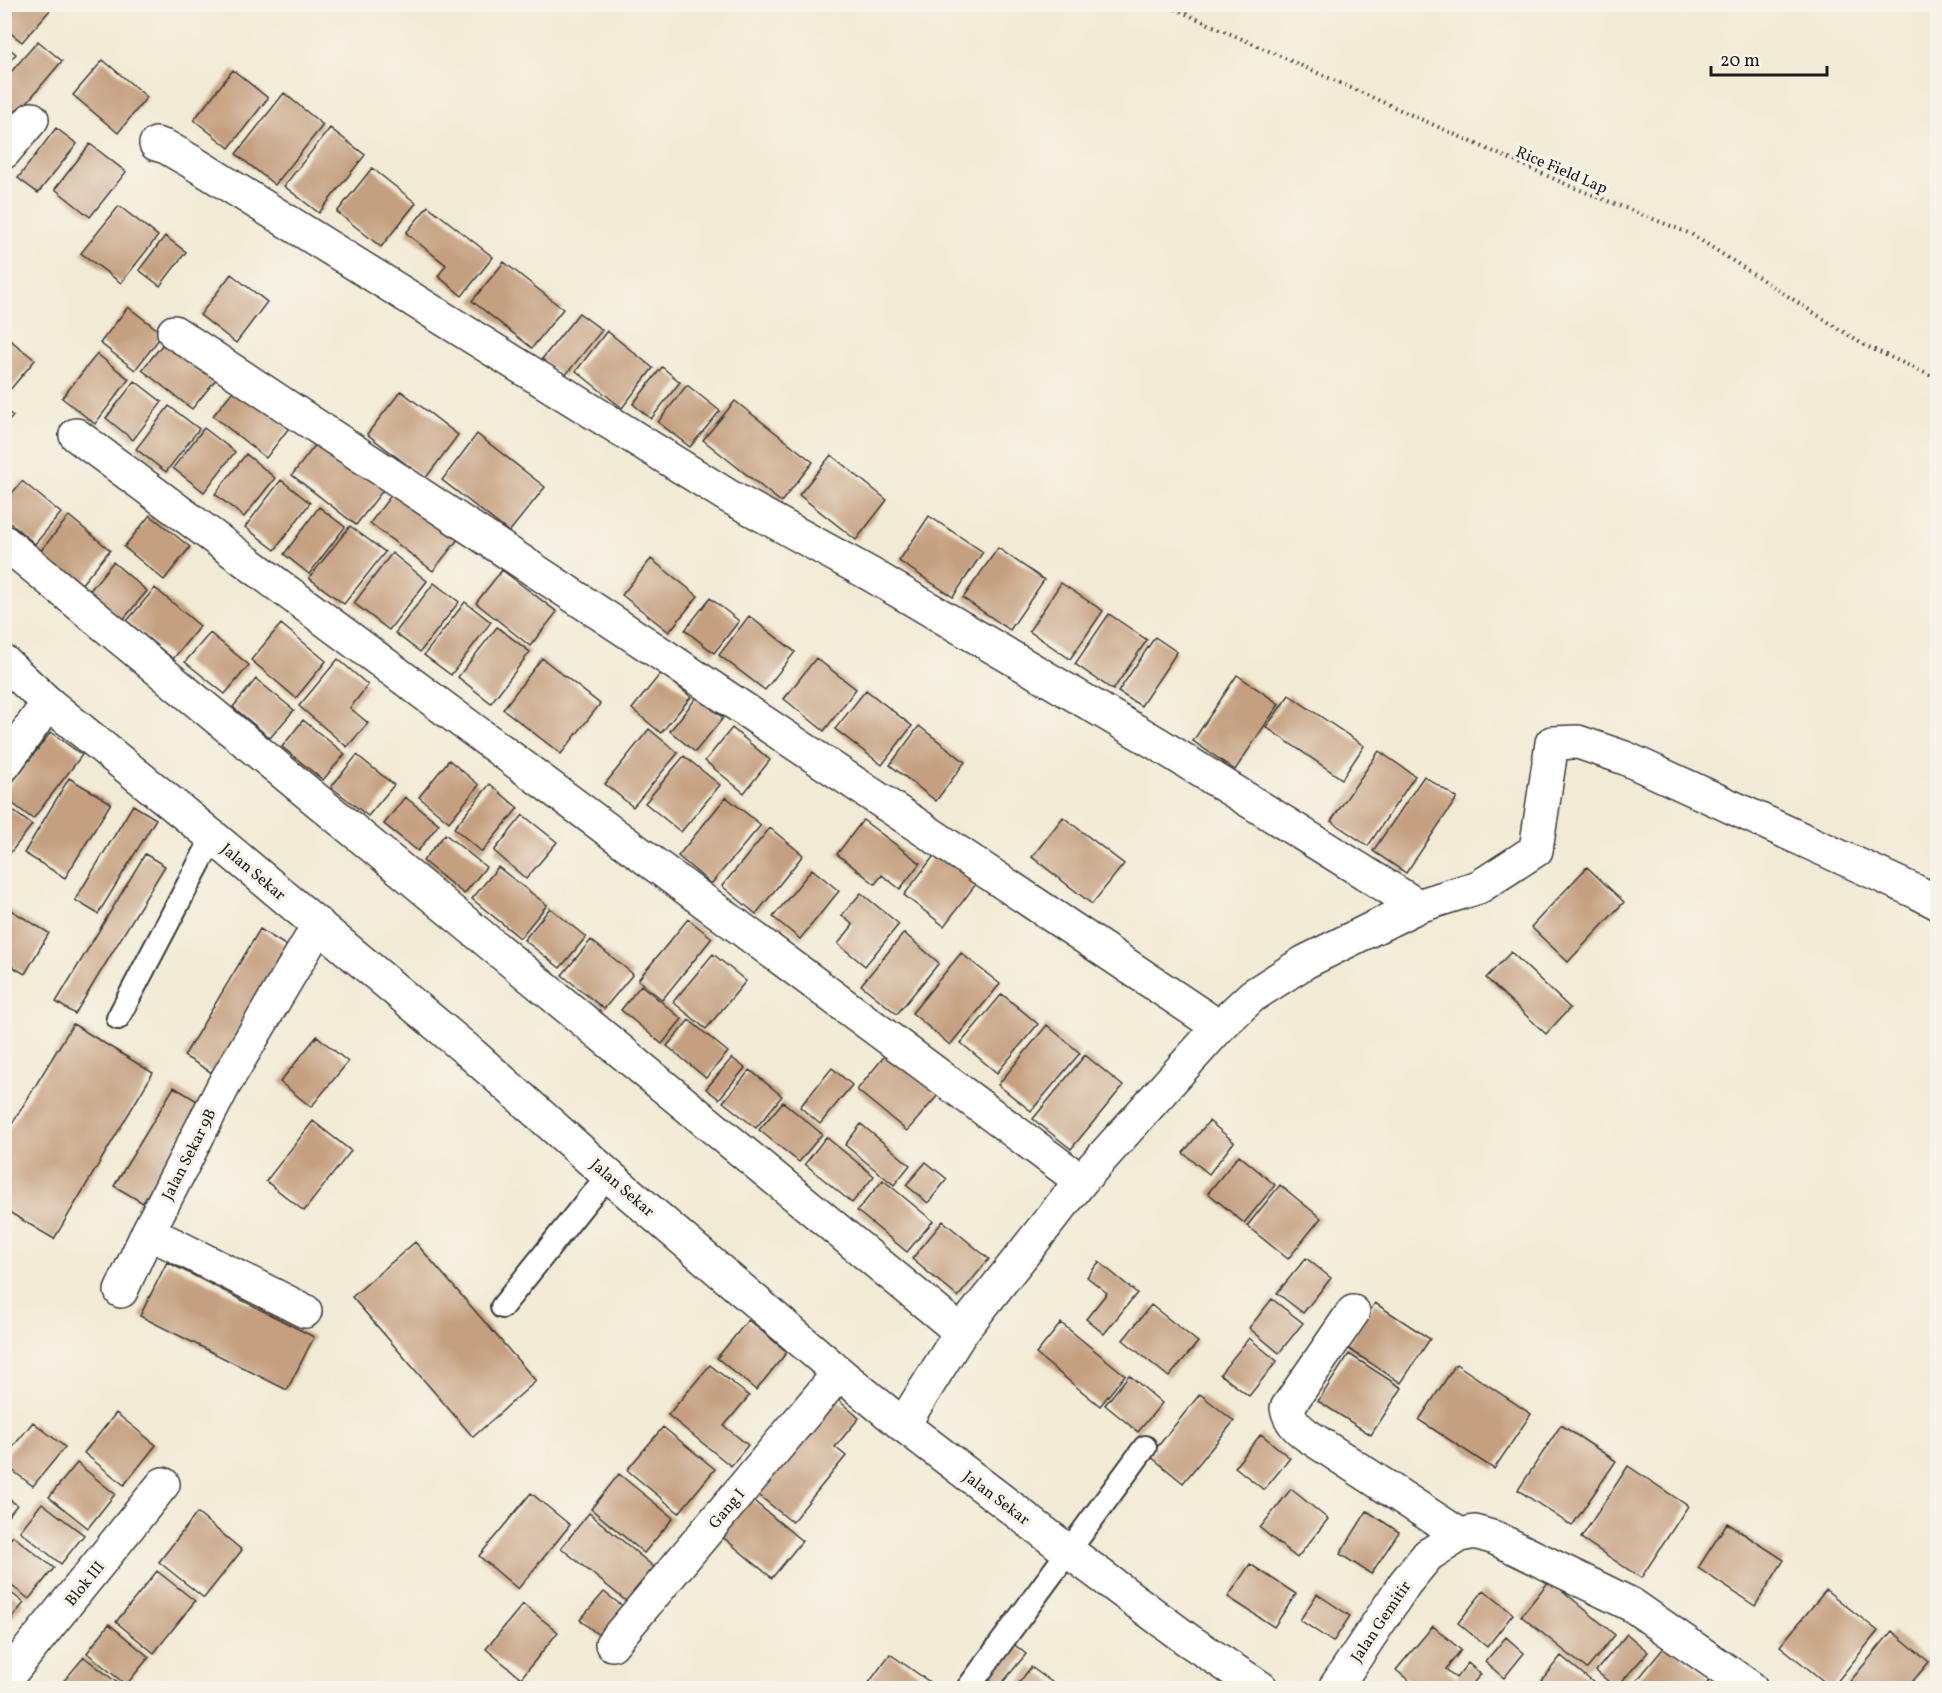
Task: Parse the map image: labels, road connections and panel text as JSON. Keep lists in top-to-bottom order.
{
  "streets": {
    "street": [
      "Jalan Sekar",
      "Jalan Sekar 9B",
      "Gang I",
      "Blok III",
      "Jalan Gemitir"
    ],
    "path": ["Rice Field Lap"]
  },
  "crossings": [
    ["Jalan Sekar", "Jalan Sekar 9B"],
    ["Jalan Sekar", "Gang I"]
  ],
  "scale_bar": "20 m"
}
